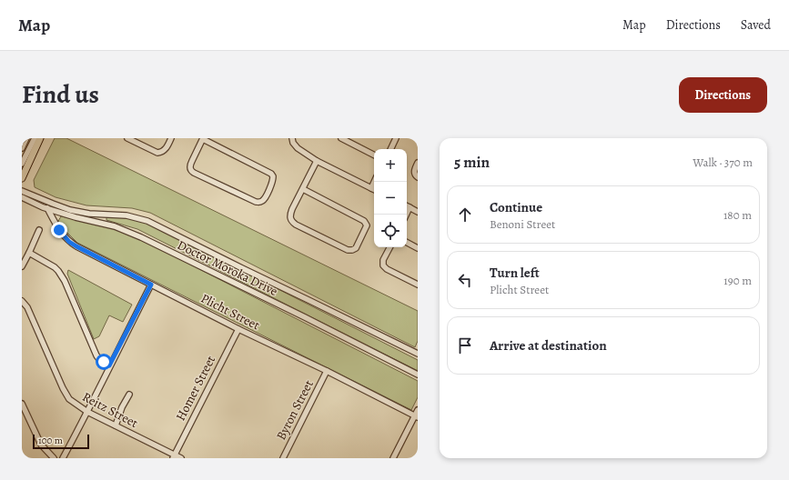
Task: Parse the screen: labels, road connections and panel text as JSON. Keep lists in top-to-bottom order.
{
  "streets": {
    "street": [
      "Doctor Moroka Drive",
      "Plicht Street",
      "Homer Street",
      "Reitz Street",
      "Byron Street"
    ]
  },
  "crossings": [
    ["Doctor Moroka Drive", "Plicht Street"],
    ["Plicht Street", "Homer Street"],
    ["Plicht Street", "Byron Street"],
    ["Homer Street", "Reitz Street"]
  ],
  "scale_bar": "100 m",
  "page": {
    "header": "Map",
    "nav": ["Map", "Directions", "Saved"],
    "title": "Find us",
    "buttons": "Directions",
    "heading": ["5 min", "Walk · 370 m"],
    "map_buttons": ["+", "−"],
    "list": [
      ["Continue", "Benoni Street", "180 m"],
      ["Turn left", "Plicht Street", "190 m"],
      "Arrive at destination"
    ],
    "scale": "100 m"
  }
}
